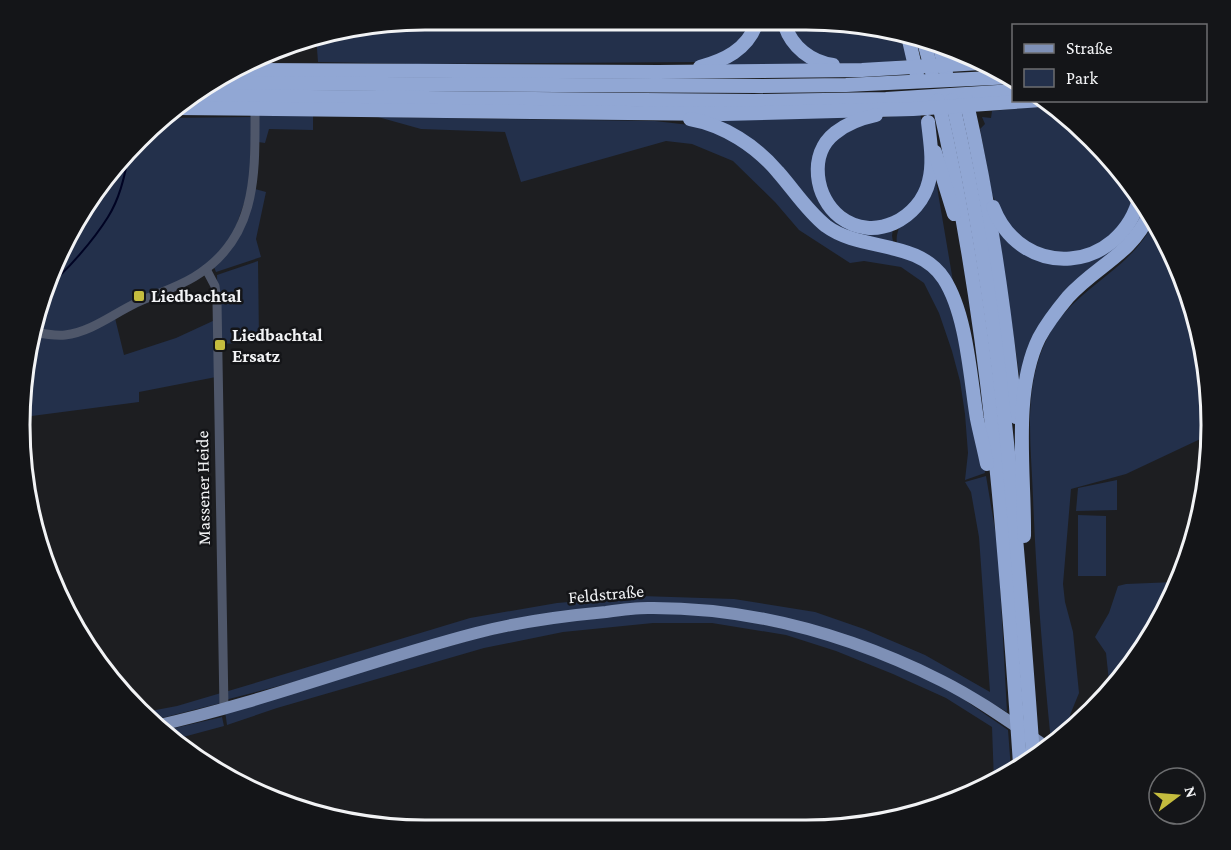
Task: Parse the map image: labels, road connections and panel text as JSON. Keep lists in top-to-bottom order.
{
  "streets": {
    "main road": ["Feldstraße"],
    "street": ["Massener Heide"]
  },
  "crossings": [
    ["Massener Heide", "Feldstraße"]
  ],
  "places": {
    "transit": ["Liedbachtal", "Liedbachtal Ersatz"]
  },
  "legend": ["Straße", "Park"],
  "north": "right"
}
